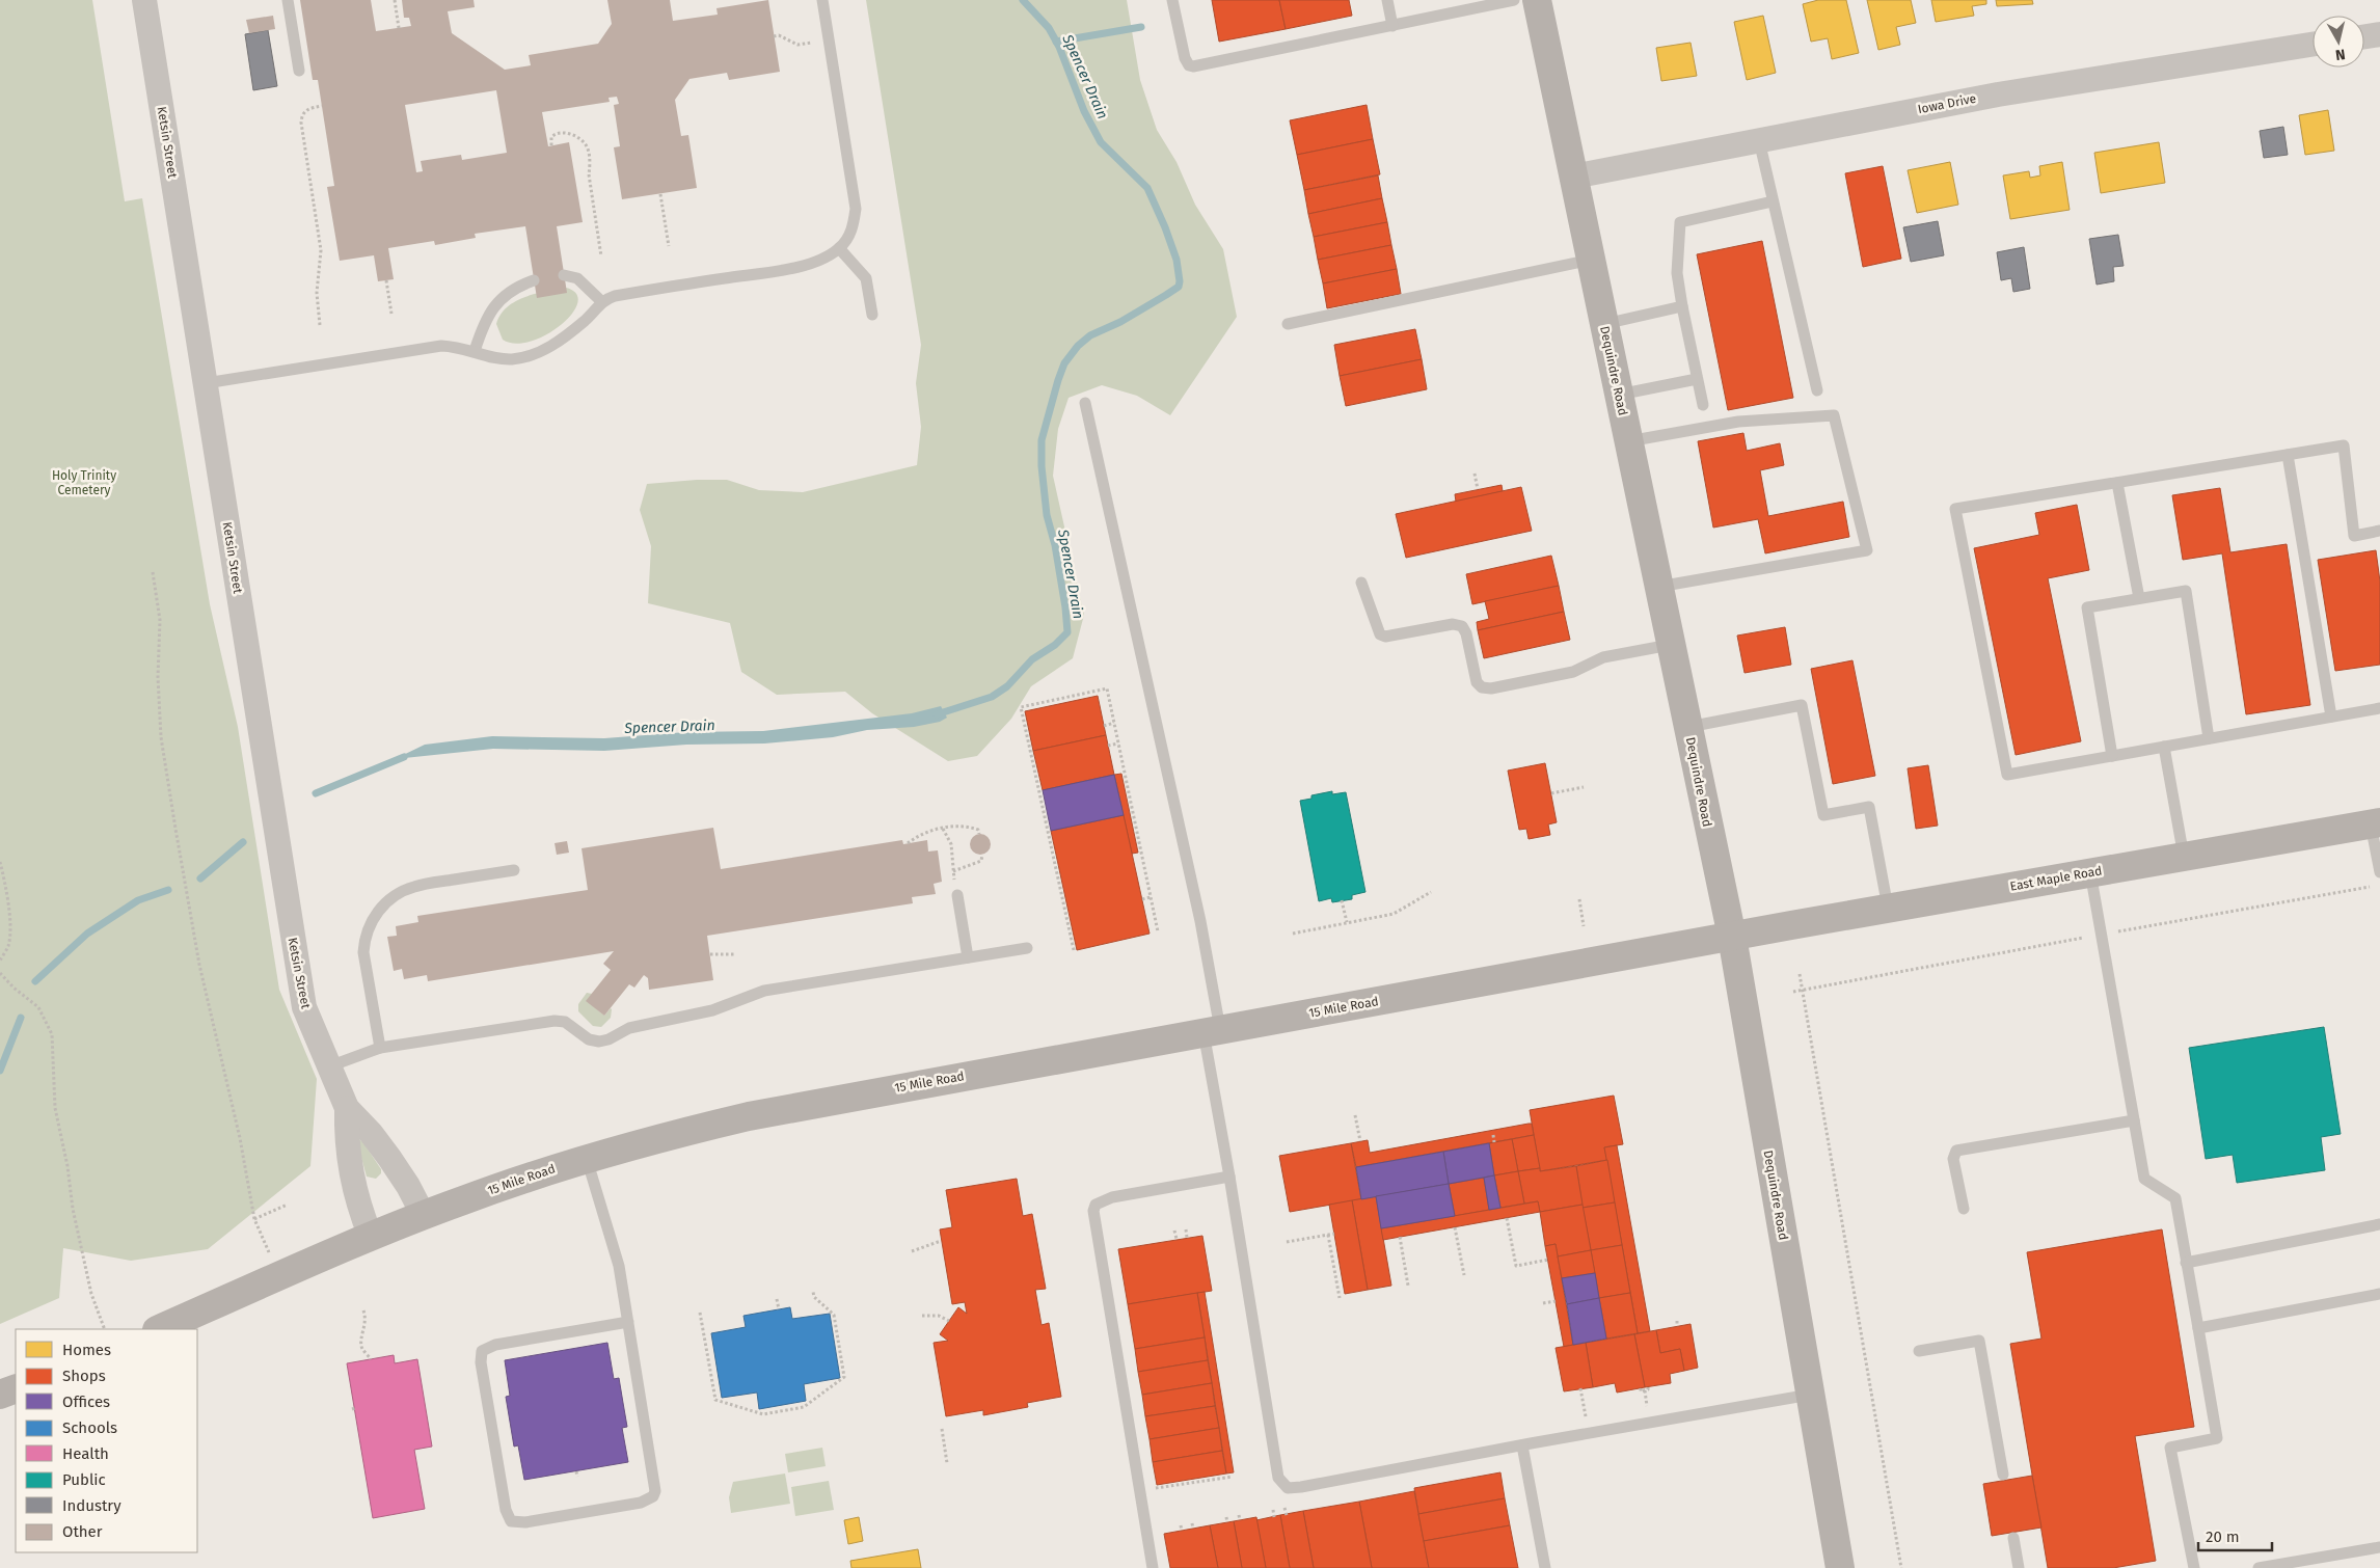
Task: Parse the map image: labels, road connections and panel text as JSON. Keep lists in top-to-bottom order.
{
  "streets": {
    "main road": ["Dequindre Road", "East Maple Road", "15 Mile Road"],
    "street": ["Iowa Drive", "Ketsin Street"]
  },
  "crossings": [
    ["Iowa Drive", "Dequindre Road"],
    ["Ketsin Street", "15 Mile Road"],
    ["Dequindre Road", "East Maple Road"],
    ["Dequindre Road", "15 Mile Road"],
    ["East Maple Road", "15 Mile Road"]
  ],
  "water": ["Spencer Drain"],
  "parks": ["Holy Trinity Cemetery"],
  "legend": [
    "Homes",
    "Shops",
    "Offices",
    "Schools",
    "Health",
    "Public",
    "Industry",
    "Other"
  ],
  "scale_bar": "20 m",
  "north": "bottom"
}
